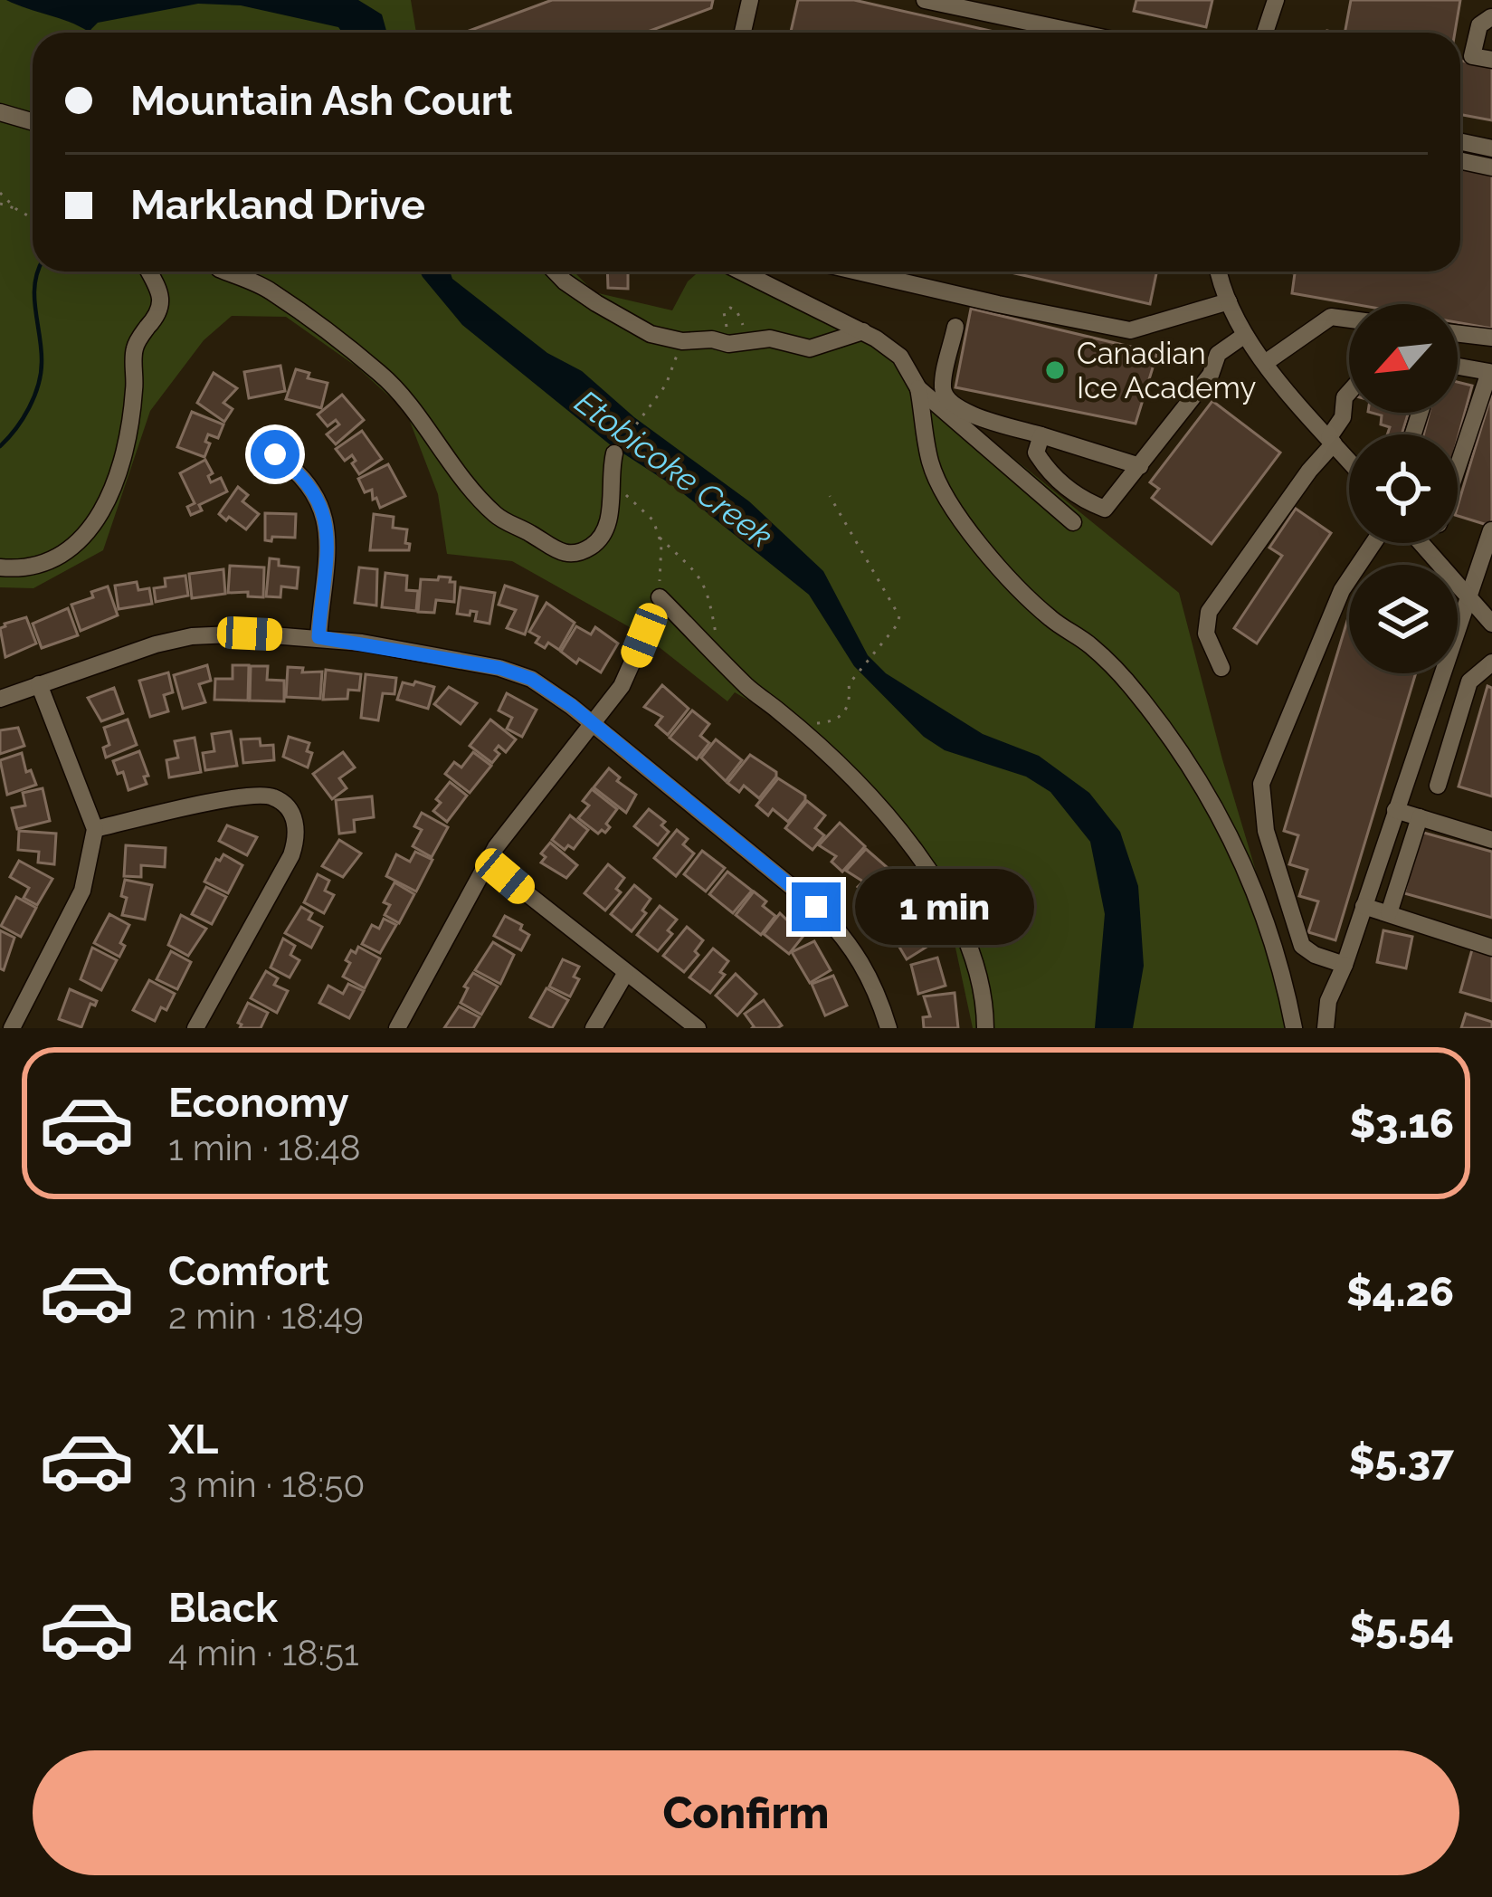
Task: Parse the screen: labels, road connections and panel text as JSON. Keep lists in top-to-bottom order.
{
  "water": ["Etobicoke Creek"],
  "places": ["Canadian Ice Academy"],
  "north": "bottom left",
  "page": {
    "banner": ["Mountain Ash Court", "Markland Drive"],
    "bubble": "1 min",
    "list": [
      {
        "name": "Economy",
        "note": "1 min · 18:48",
        "value": "$3.16"
      },
      {
        "name": "Comfort",
        "note": "2 min · 18:49",
        "value": "$4.26"
      },
      {
        "name": "XL",
        "note": "3 min · 18:50",
        "value": "$5.37"
      },
      {
        "name": "Black",
        "note": "4 min · 18:51",
        "value": "$5.54"
      }
    ],
    "buttons": "Confirm"
  }
}
